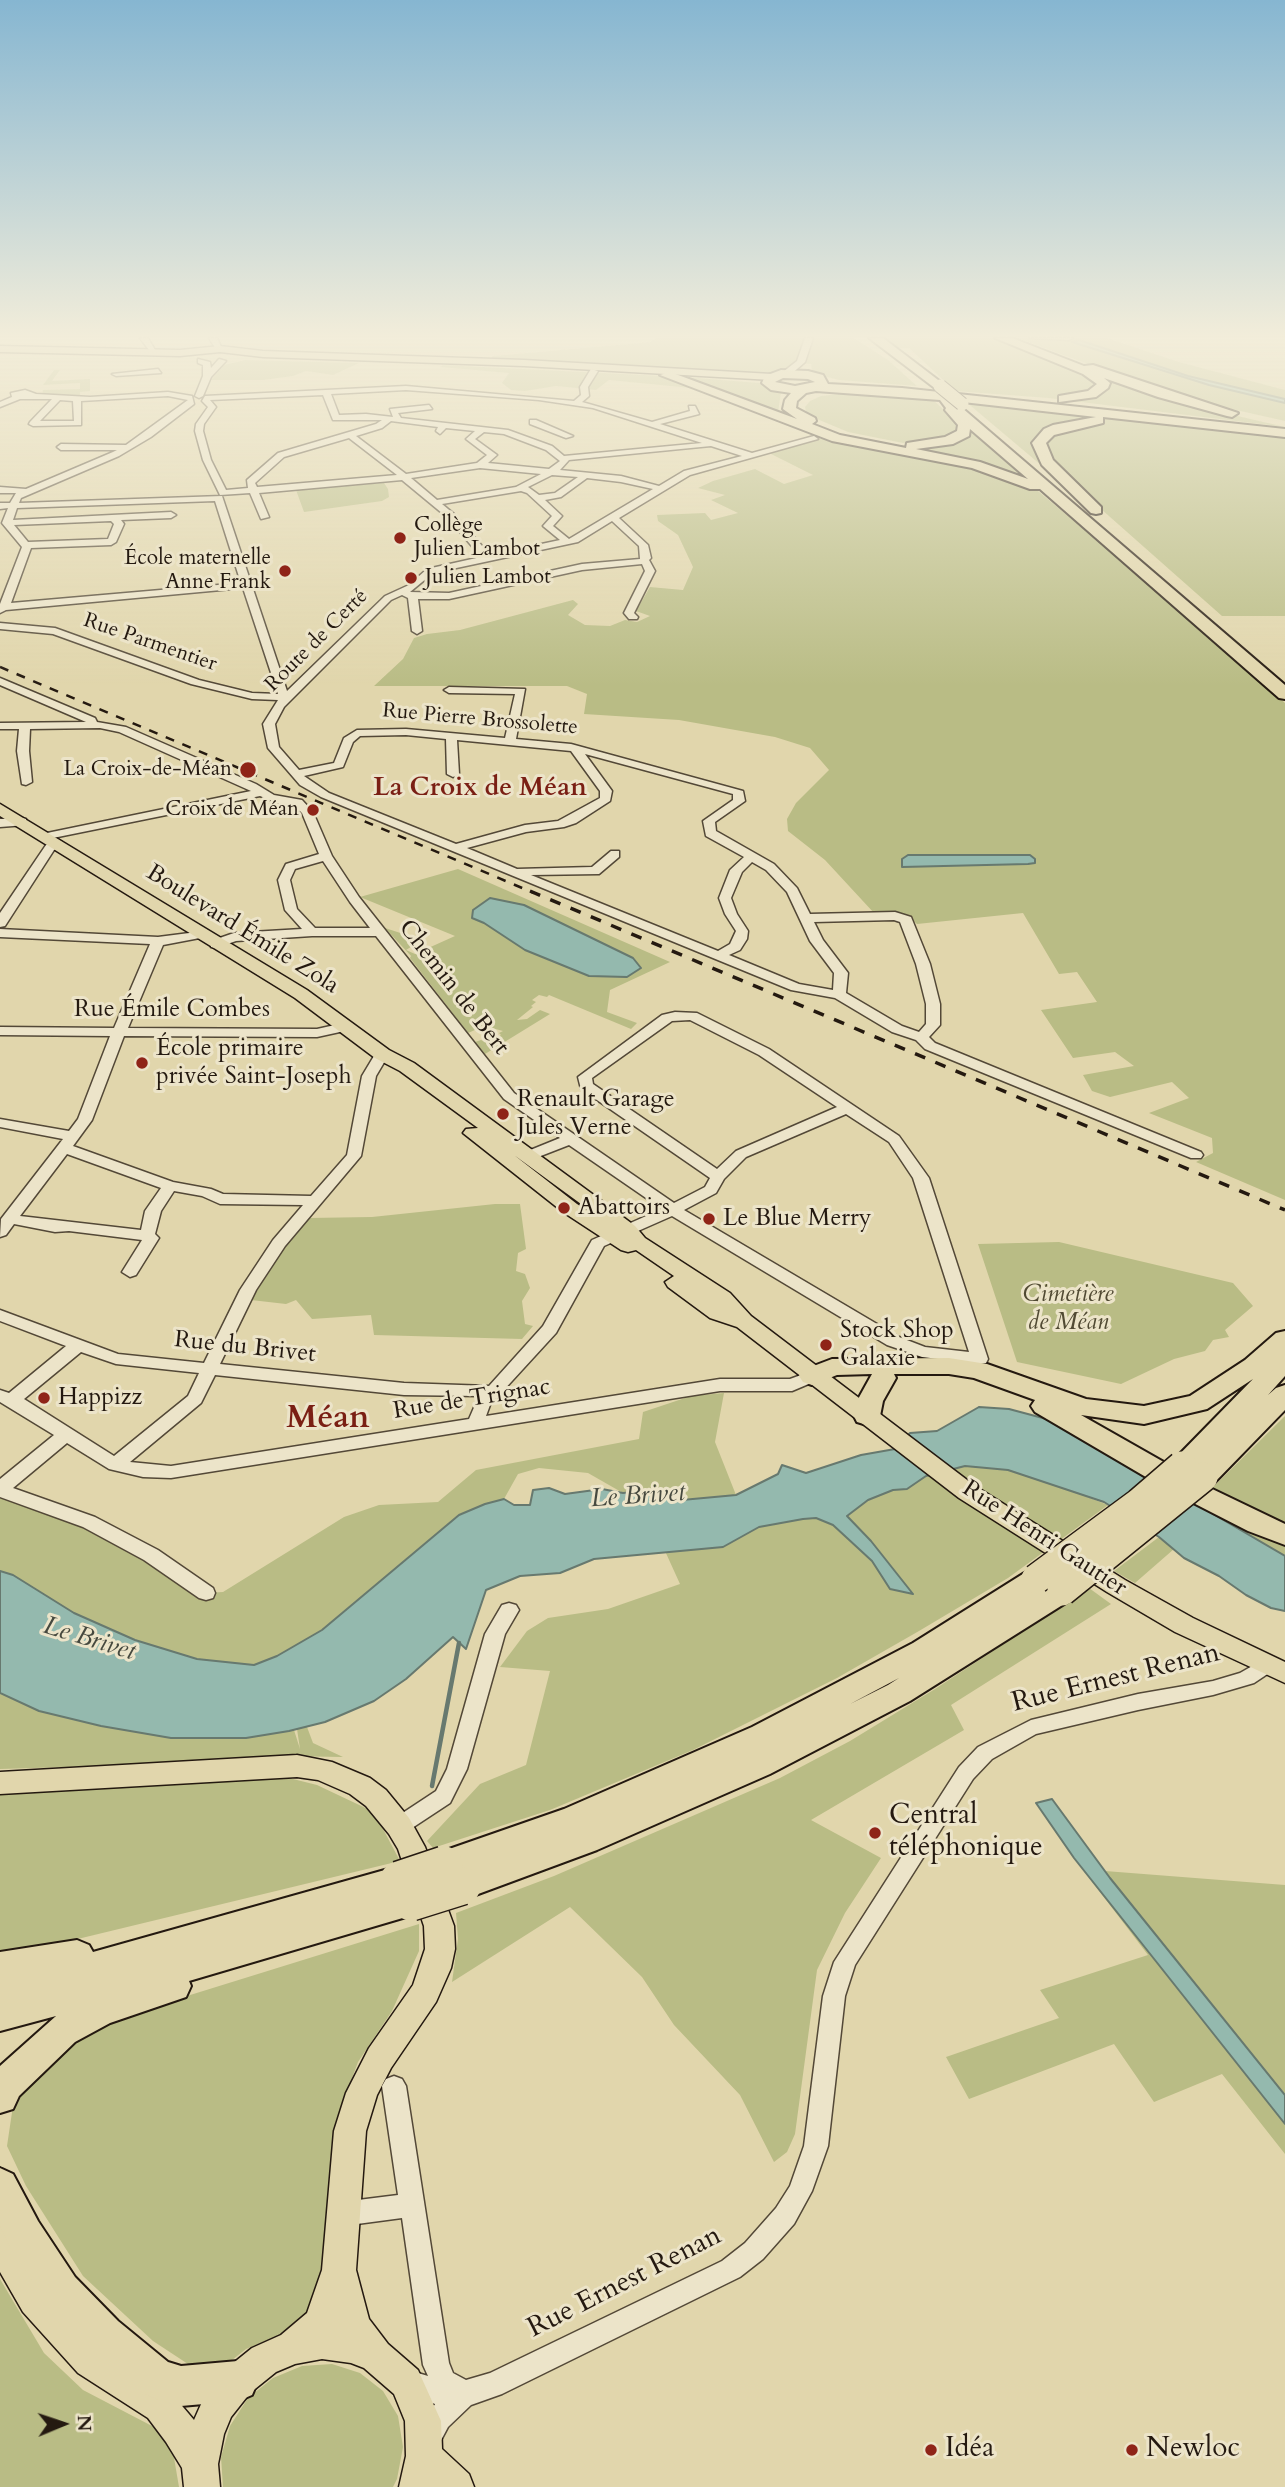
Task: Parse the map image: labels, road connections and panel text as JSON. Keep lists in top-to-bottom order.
{
  "streets": {
    "main road": ["Boulevard Émile Zola", "Rue Henri Gautier"],
    "street": [
      "Route de Certé",
      "Rue Parmentier",
      "Rue Pierre Brossolette",
      "Chemin de Bert",
      "Rue Émile Combes",
      "Rue du Brivet",
      "Rue de Trignac",
      "Rue Ernest Renan"
    ]
  },
  "crossings": [
    ["Route de Certé", "Rue Parmentier"],
    ["Route de Certé", "Rue Pierre Brossolette"],
    ["Boulevard Émile Zola", "Rue Émile Combes"],
    ["Boulevard Émile Zola", "Rue de Trignac"],
    ["Boulevard Émile Zola", "Rue Henri Gautier"],
    ["Rue de Trignac", "Rue Henri Gautier"],
    ["Rue Henri Gautier", "Rue Ernest Renan"]
  ],
  "districts": ["La Croix de Méan", "Méan"],
  "water": ["Le Brivet"],
  "parks": ["Cimetière de Méan"],
  "places": [
    "Collège Julien Lambot",
    "École maternelle Anne Frank",
    "Julien Lambot",
    "La Croix-de-Méan",
    "Croix de Méan",
    "École primaire privée Saint-Joseph",
    "Renault Garage Jules Verne",
    "Abattoirs",
    "Le Blue Merry",
    "Stock Shop Galaxie",
    "Happizz",
    "Central téléphonique",
    "Idéa",
    "Newloc"
  ],
  "north": "right"
}
